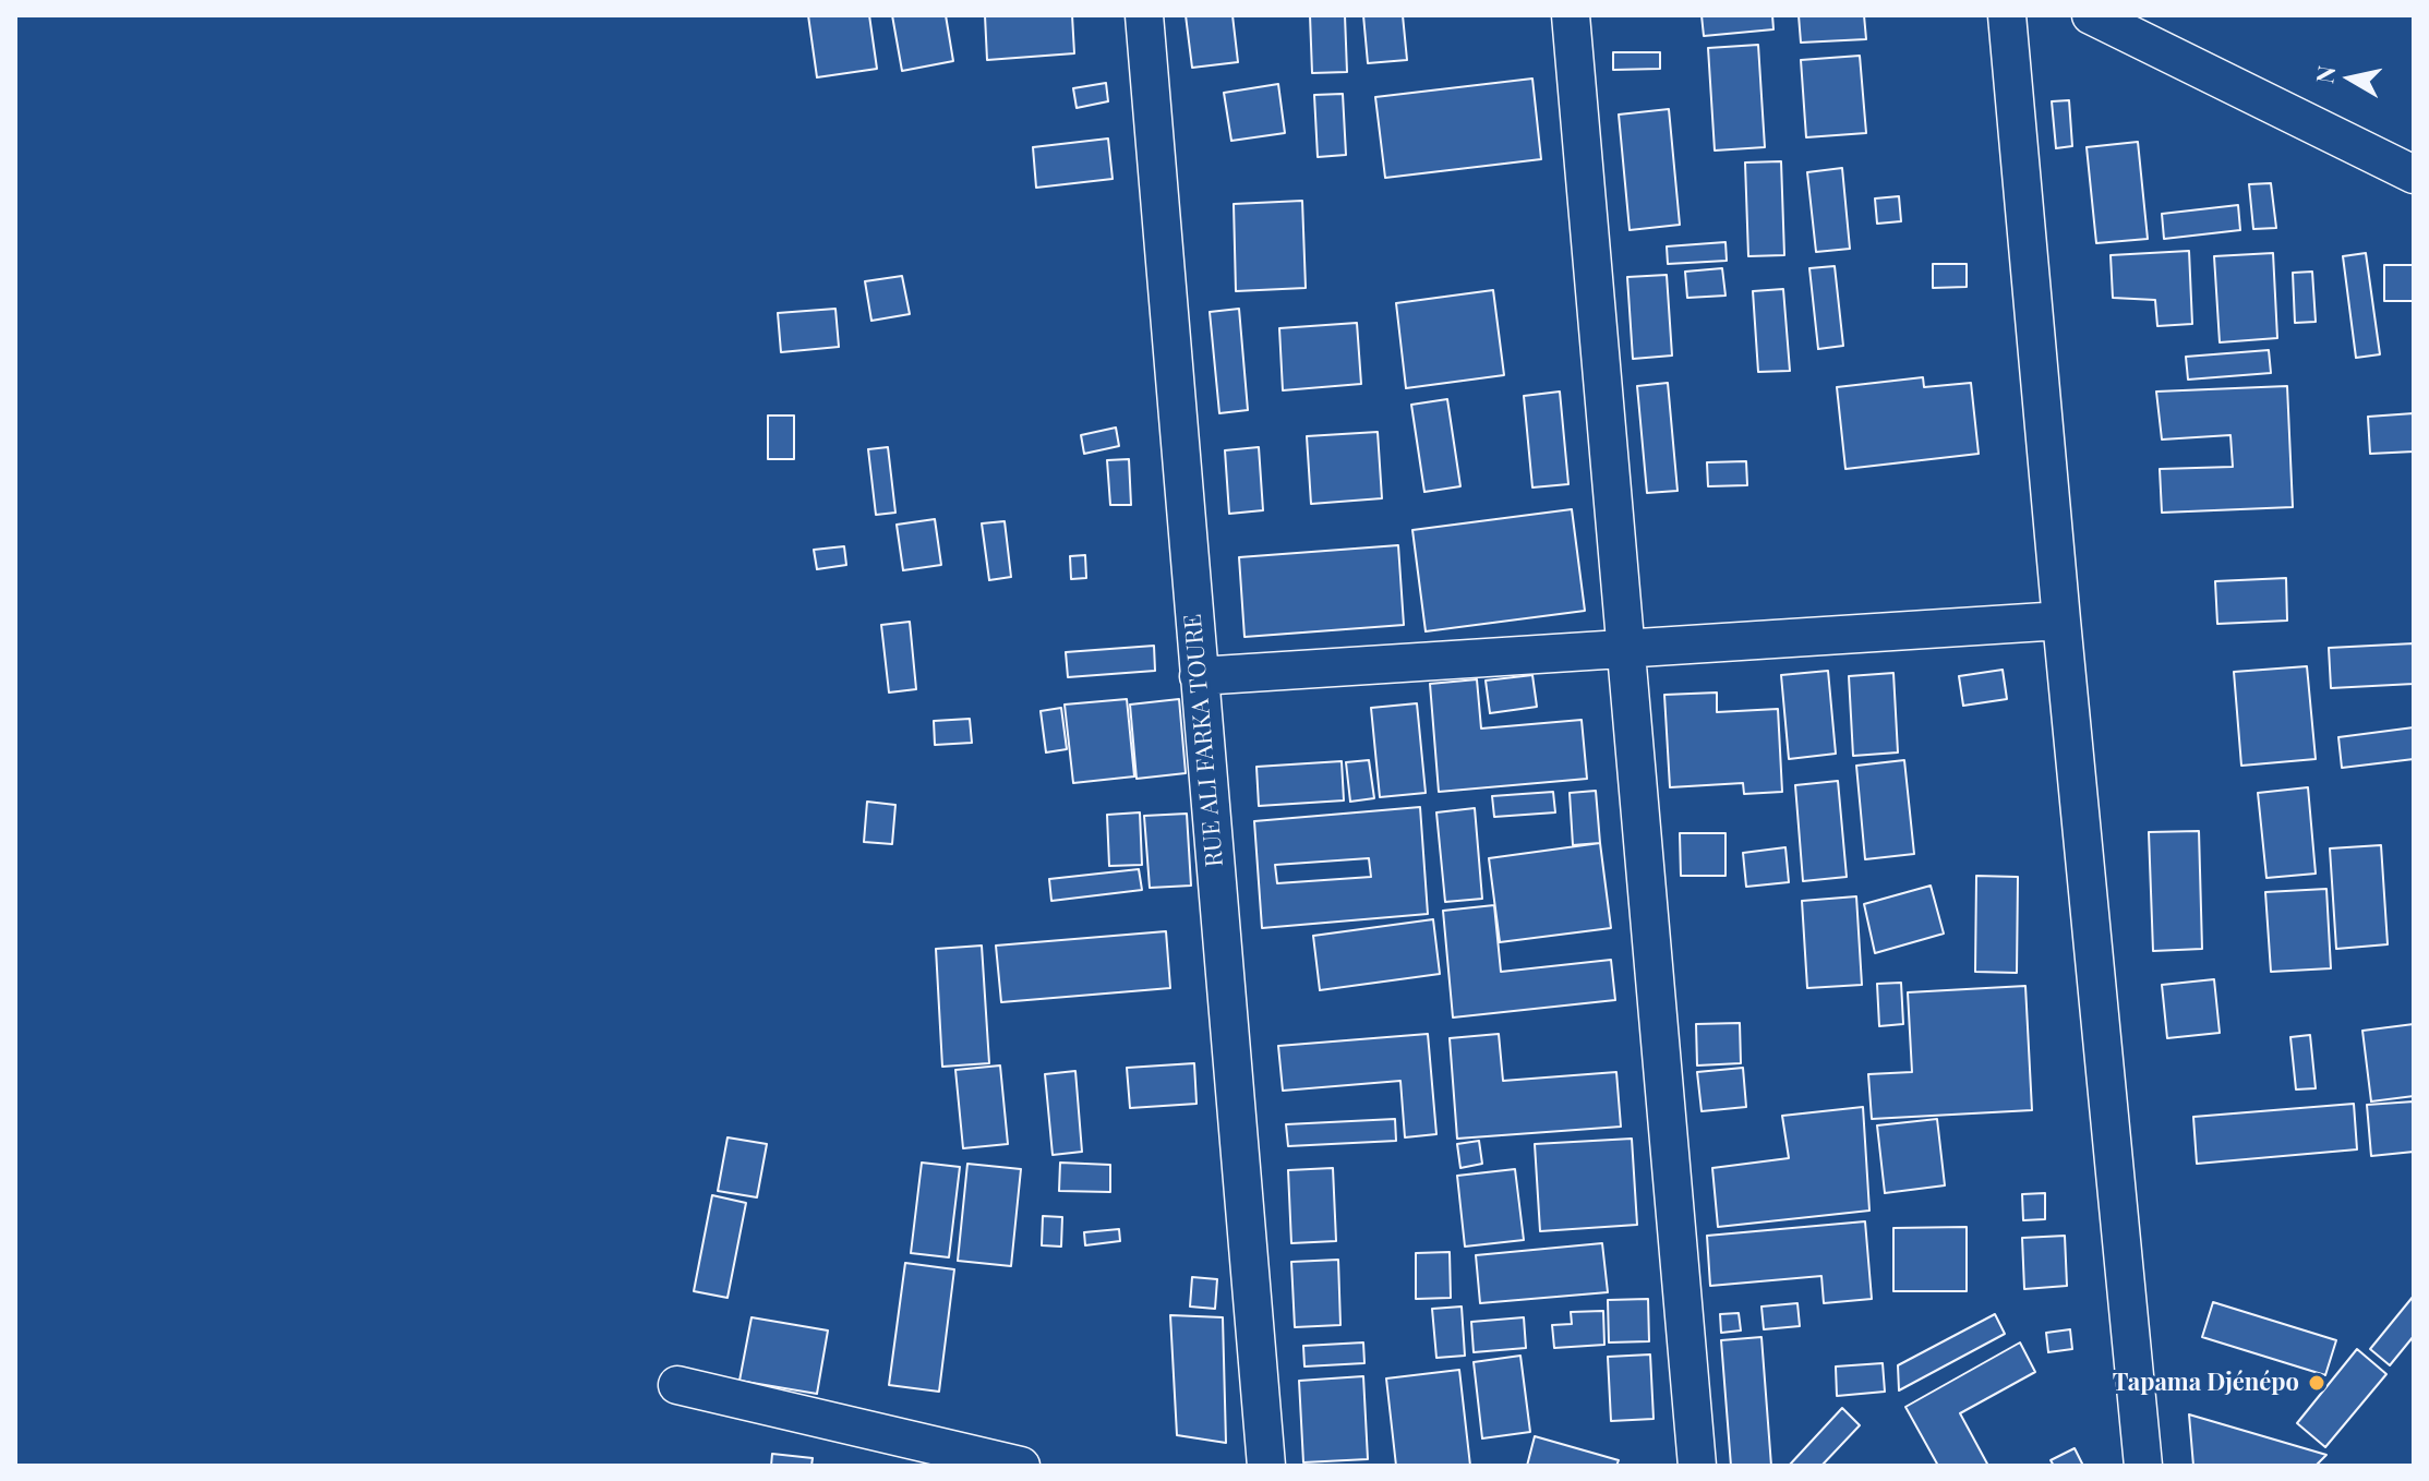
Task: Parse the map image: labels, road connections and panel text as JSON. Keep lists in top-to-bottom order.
{
  "streets": {
    "street": ["RUE ALI FARKA TOURE"]
  },
  "places": ["Tapama Djénépo"],
  "north": "left"
}
